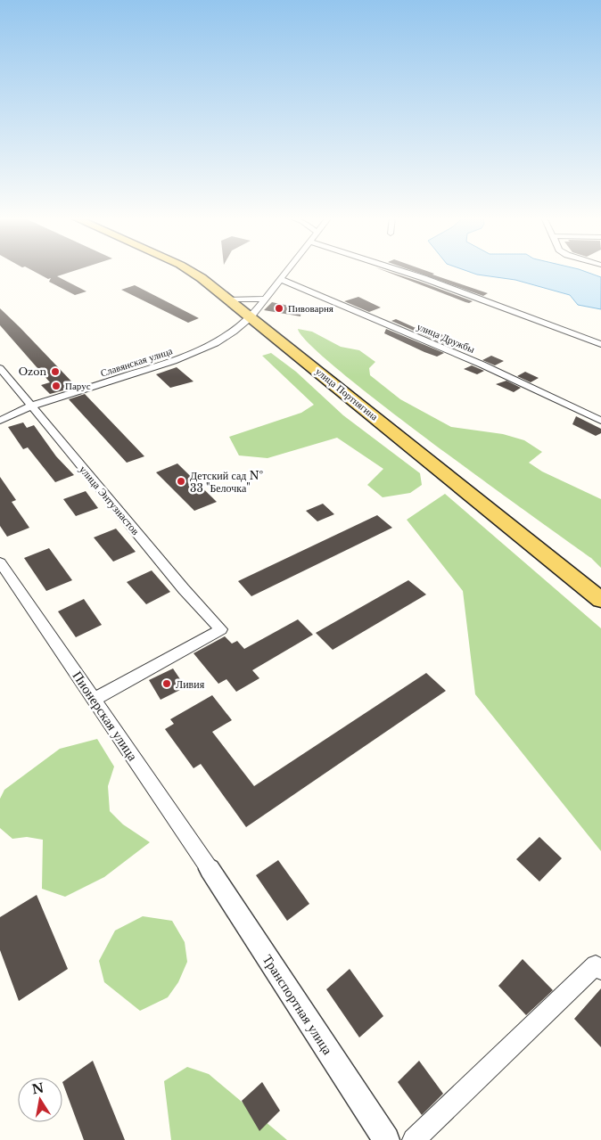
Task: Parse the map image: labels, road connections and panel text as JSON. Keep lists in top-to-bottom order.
{
  "streets": {
    "main road": ["улица Портнягина"],
    "street": [
      "улица Дружбы",
      "Славянская улица",
      "улица Энтузиастов",
      "Пионерская улица",
      "Транспортная улица"
    ]
  },
  "crossings": [
    ["улица Дружбы", "Славянская улица"],
    ["Славянская улица", "улица Портнягина"],
    ["Славянская улица", "улица Энтузиастов"],
    ["улица Энтузиастов", "Пионерская улица"],
    ["Пионерская улица", "Транспортная улица"]
  ],
  "places": [
    "Пивоварня",
    "Ozon",
    "Парус",
    "Детский сад № 33 \"Белочка\"",
    "Ливия"
  ],
  "north": "top"
}
